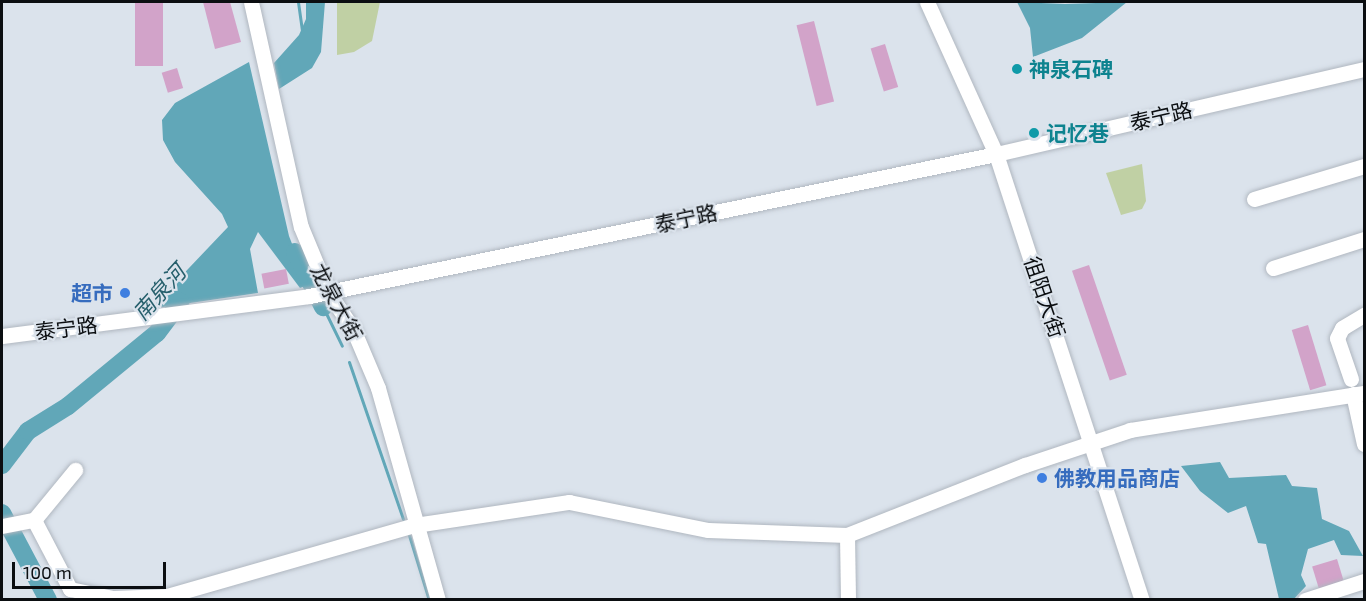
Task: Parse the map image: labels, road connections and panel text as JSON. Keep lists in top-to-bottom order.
{
  "streets": {
    "street": ["泰宁路", "徂阳大街", "龙泉大街"]
  },
  "crossings": [
    ["泰宁路", "徂阳大街"],
    ["泰宁路", "龙泉大街"]
  ],
  "water": ["南泉河"],
  "places": [
    "神泉石碑",
    "记忆巷",
    "超市",
    "佛教用品商店"
  ],
  "scale_bar": "100 m"
}
